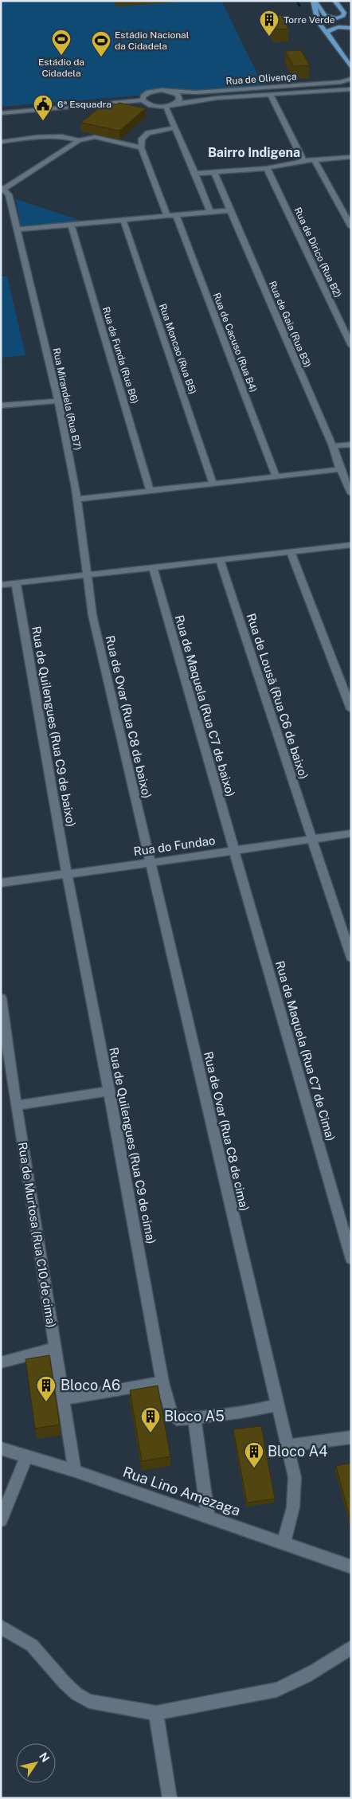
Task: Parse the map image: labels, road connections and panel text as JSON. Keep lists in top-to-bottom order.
{
  "streets": {
    "street": [
      "Rua de Olivença",
      "Rua de Dirico (Rua B2)",
      "Rua de Gaia (Rua B3)",
      "Rua de Cacuso (Rua B4)",
      "Rua Moncao (Rua B5)",
      "Rua da Funda (Rua B6)",
      "Rua Mirandela (Rua B7)",
      "Rua de Lousã (Rua C6 de baixo)",
      "Rua de Maquela (Rua C7 de baixo)",
      "Rua de Ovar (Rua C8 de baixo)",
      "Rua de Quilengues (Rua C9 de baixo)",
      "Rua do Fundao",
      "Rua de Maquela (Rua C7 de Cima)",
      "Rua de Ovar (Rua C8 de cima)",
      "Rua de Quilengues (Rua C9 de cima)",
      "Rua de Murtosa (Rua C10 de cima)",
      "Rua Lino Amezaga"
    ]
  },
  "crossings": [
    ["Rua Mirandela (Rua B7)", "Rua de Ovar (Rua C8 de baixo)"],
    ["Rua de Lousã (Rua C6 de baixo)", "Rua do Fundao"],
    ["Rua de Maquela (Rua C7 de baixo)", "Rua do Fundao"],
    ["Rua de Maquela (Rua C7 de baixo)", "Rua de Maquela (Rua C7 de Cima)"],
    ["Rua de Ovar (Rua C8 de baixo)", "Rua do Fundao"],
    ["Rua de Ovar (Rua C8 de baixo)", "Rua de Ovar (Rua C8 de cima)"],
    ["Rua de Quilengues (Rua C9 de baixo)", "Rua do Fundao"],
    ["Rua de Quilengues (Rua C9 de baixo)", "Rua de Quilengues (Rua C9 de cima)"],
    ["Rua do Fundao", "Rua de Maquela (Rua C7 de Cima)"],
    ["Rua do Fundao", "Rua de Ovar (Rua C8 de cima)"],
    ["Rua do Fundao", "Rua de Quilengues (Rua C9 de cima)"],
    ["Rua de Ovar (Rua C8 de cima)", "Rua Lino Amezaga"],
    ["Rua de Murtosa (Rua C10 de cima)", "Rua Lino Amezaga"]
  ],
  "districts": ["Bairro Indigena"],
  "places": {
    "building": [
      "Torre Verde",
      "Bloco A6",
      "Bloco A5",
      "Bloco A4"
    ],
    "sports": ["Estádio da Cidadela", "Estádio Nacional da Cidadela"],
    "public building": ["6ª Esquadra"]
  },
  "north": "top right"
}
